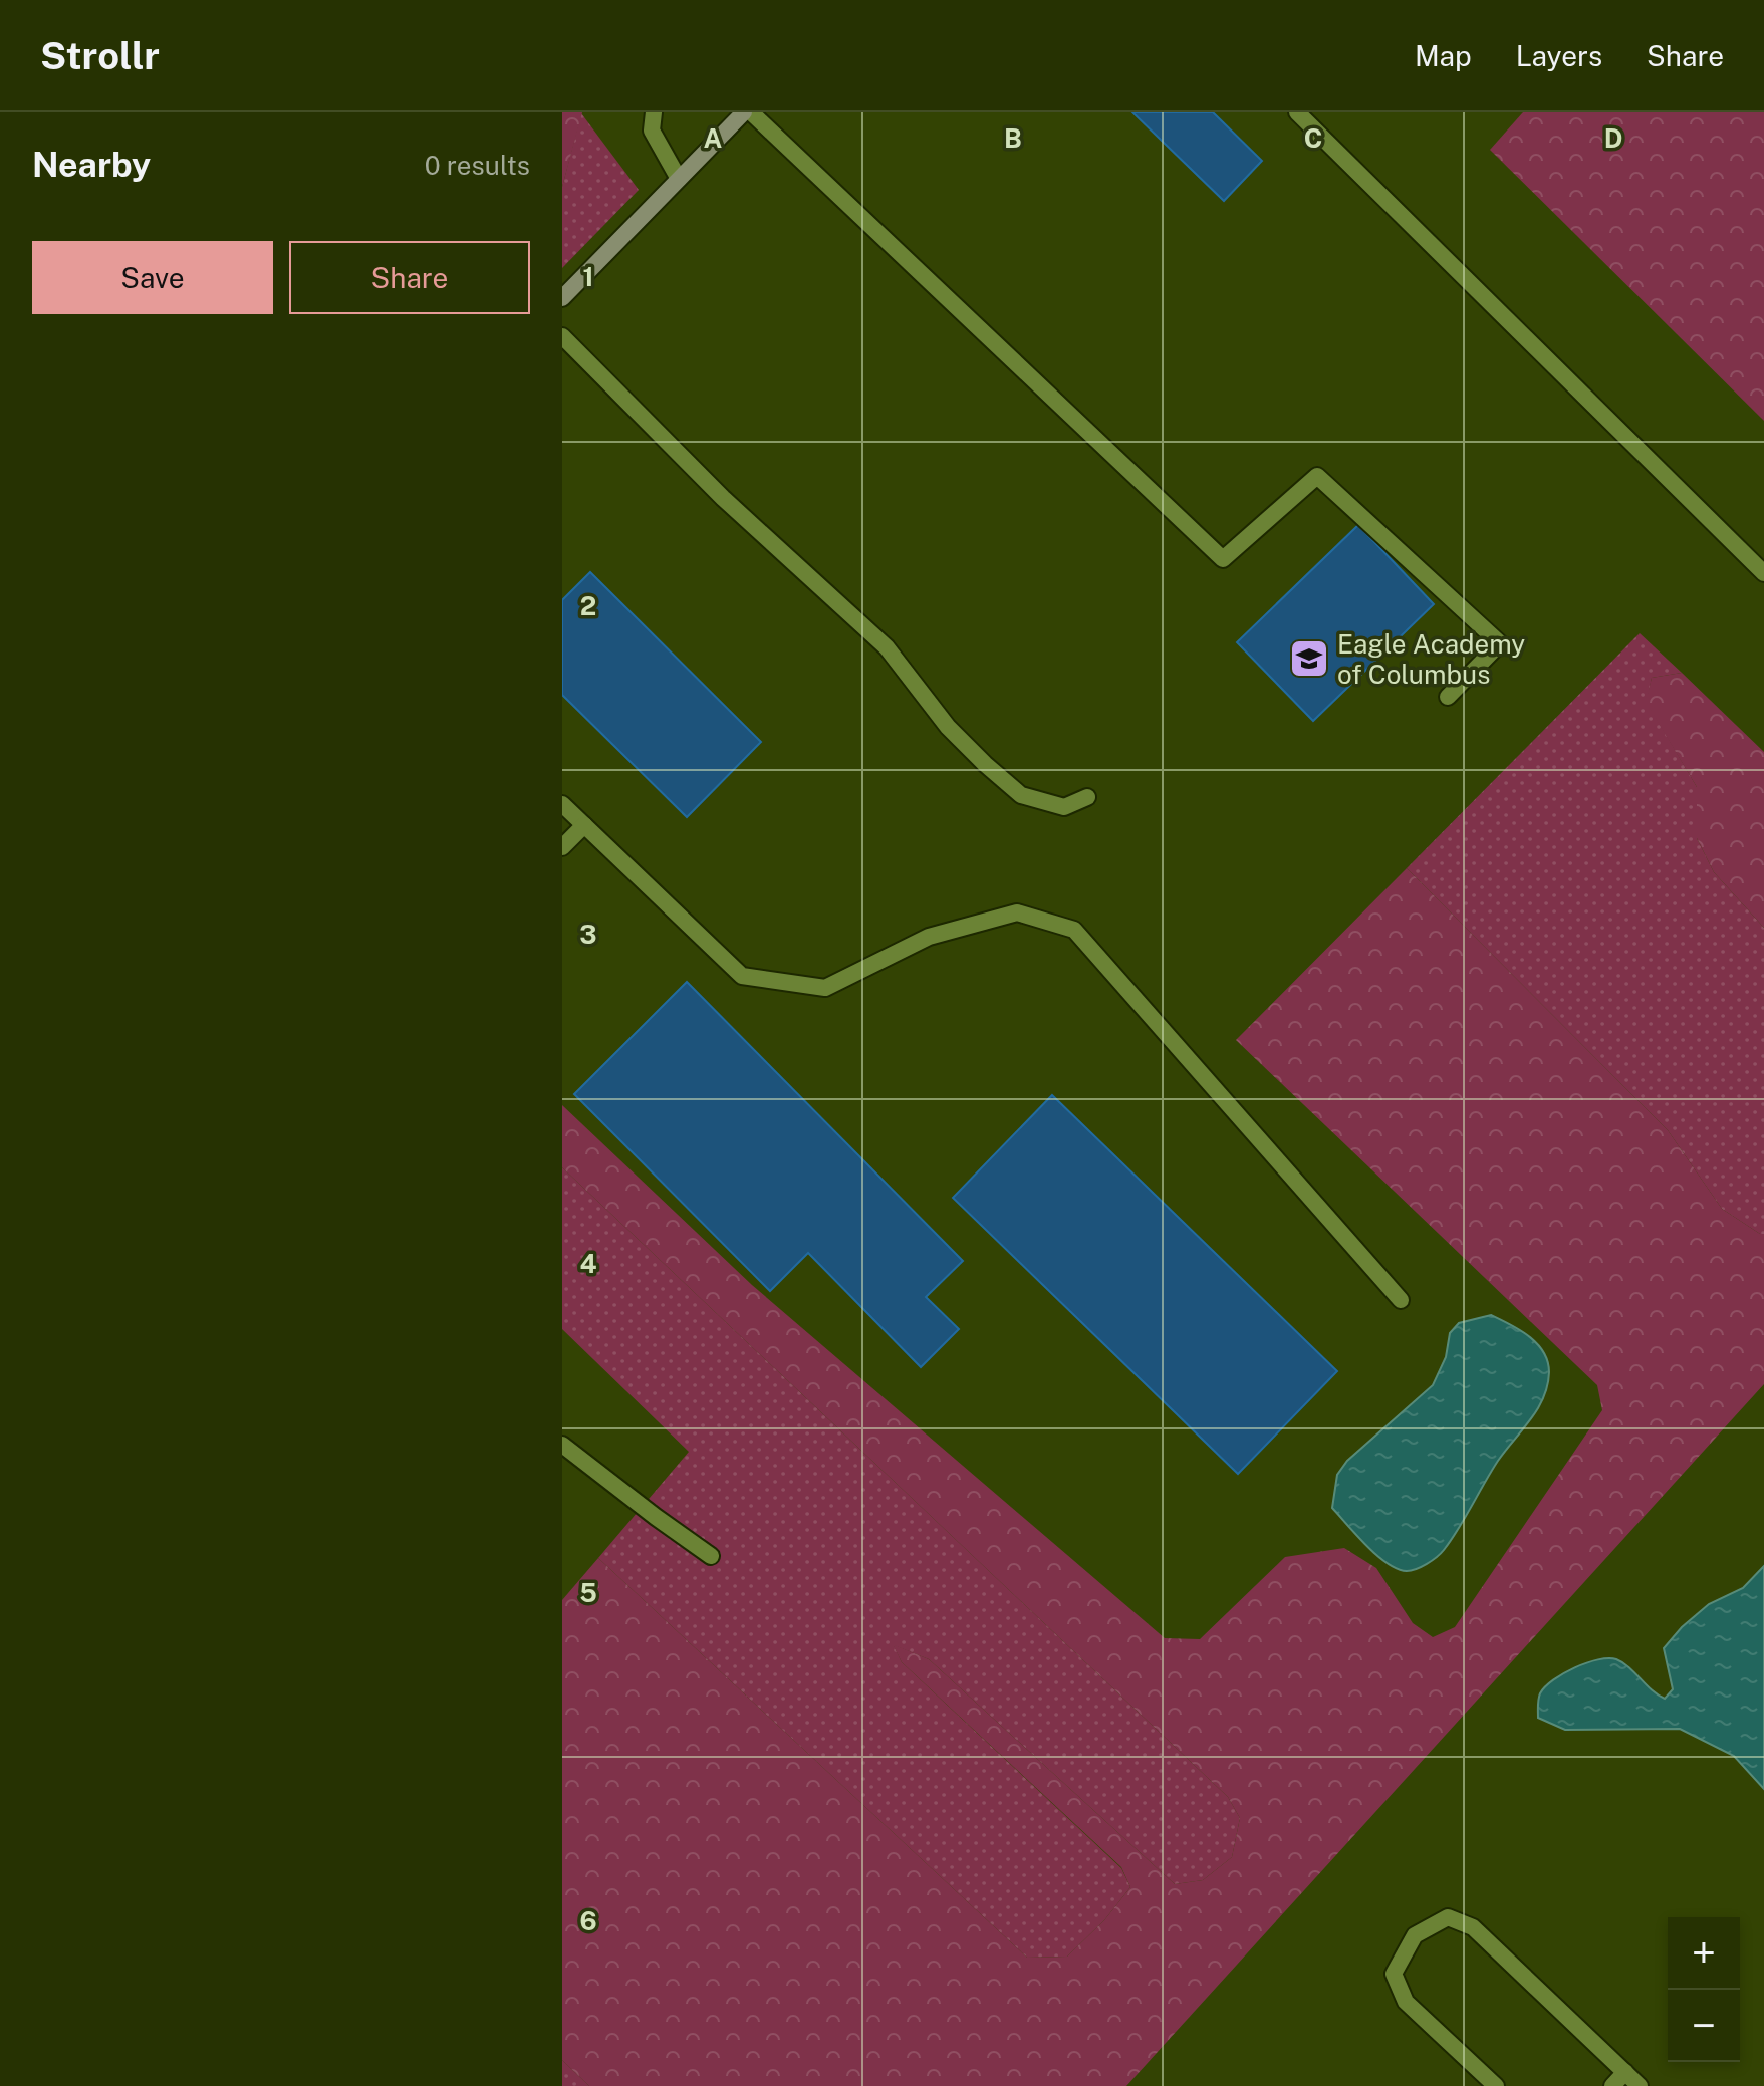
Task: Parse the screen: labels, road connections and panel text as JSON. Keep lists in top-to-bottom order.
{
  "places": {
    "school or university": ["Eagle Academy of Columbus"]
  },
  "page": {
    "header": "Strollr",
    "nav": ["Map", "Layers", "Share"],
    "heading": ["Nearby", "0 results"],
    "buttons": ["Save", "Share"],
    "map_buttons": ["+", "−"]
  },
  "grid": {
    "columns": [
      "A",
      "B",
      "C",
      "D"
    ],
    "rows": [
      "1",
      "2",
      "3",
      "4",
      "5",
      "6"
    ]
  }
}
